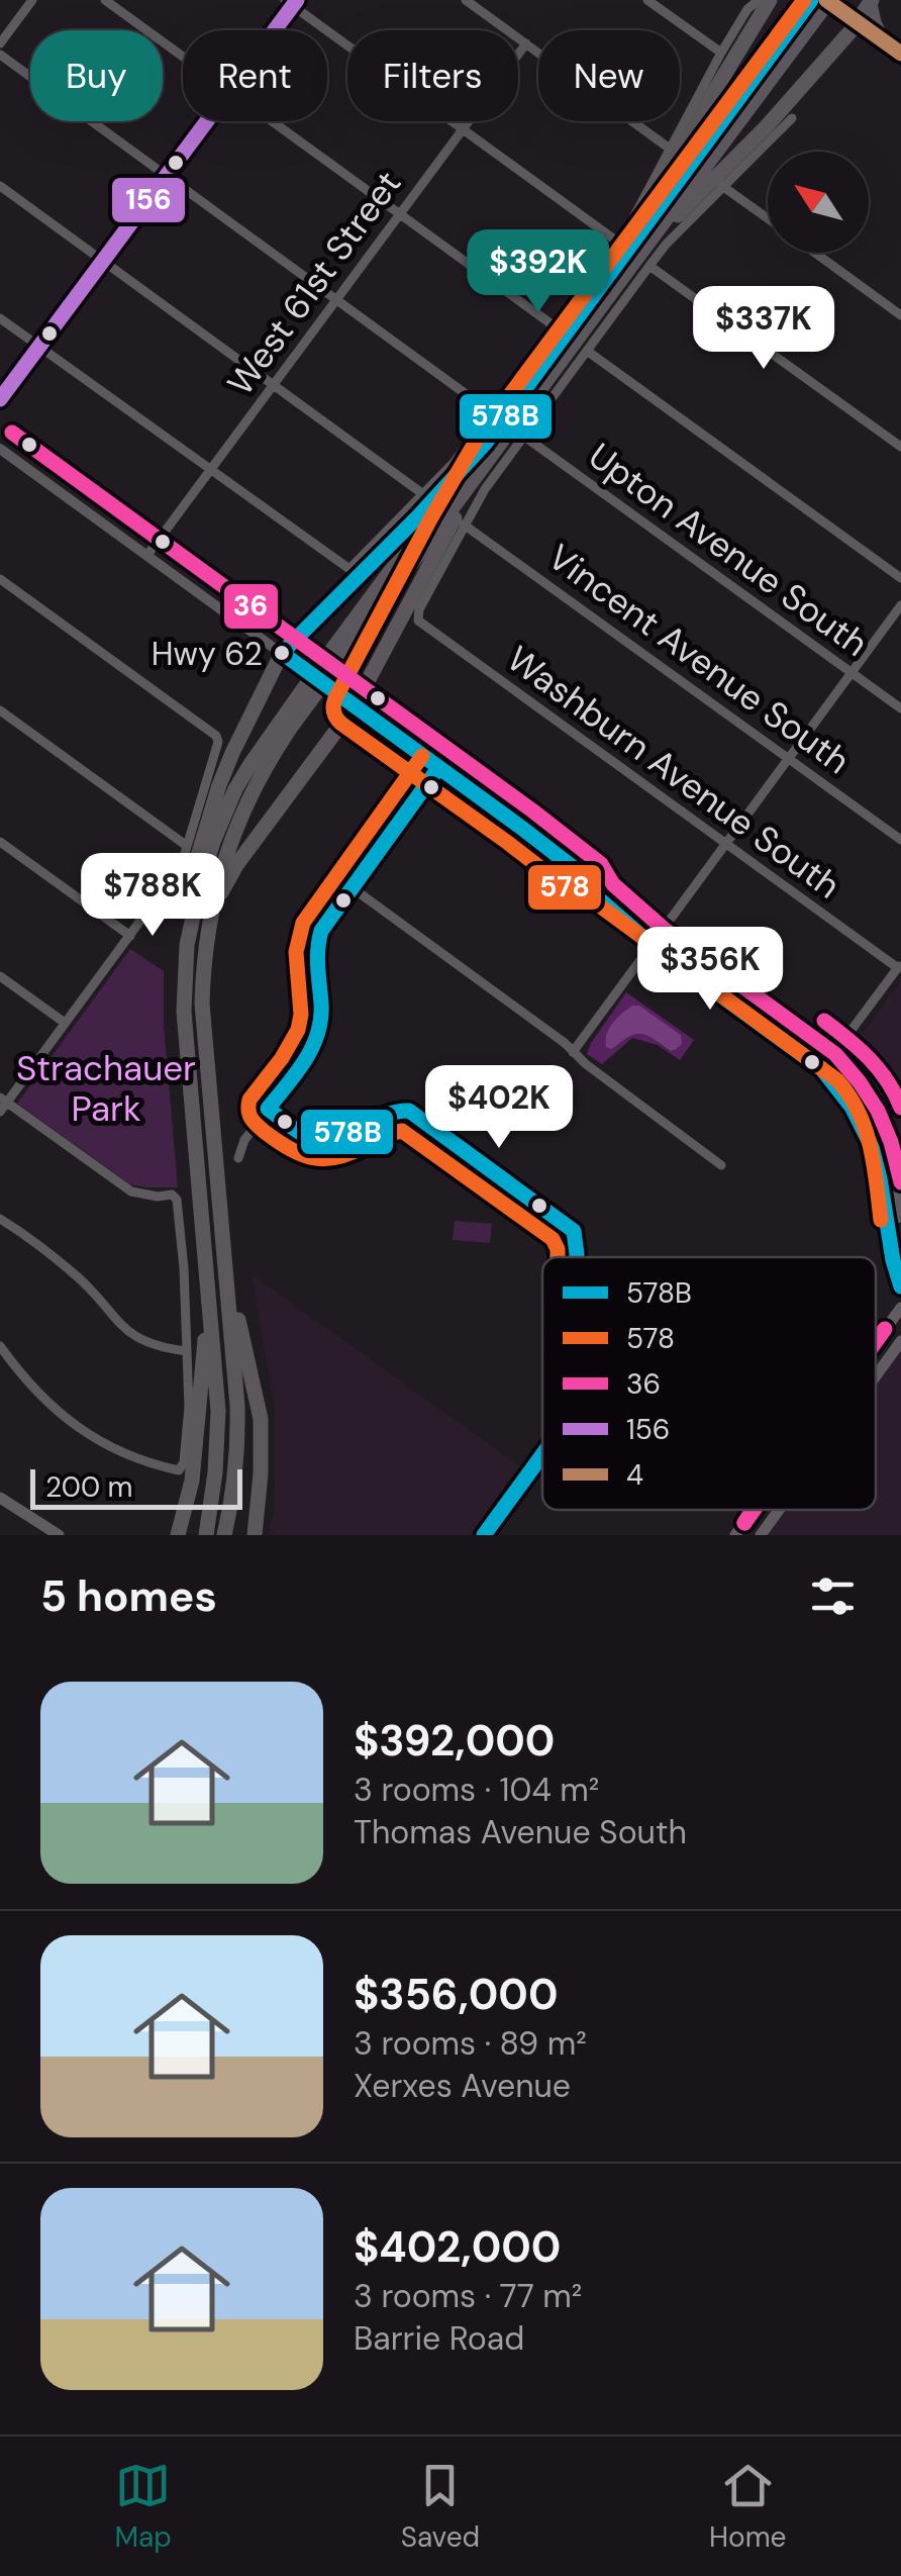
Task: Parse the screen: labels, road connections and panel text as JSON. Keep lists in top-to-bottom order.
{
  "streets": {
    "street": [
      "West 61st Street",
      "Upton Avenue South",
      "Vincent Avenue South",
      "Washburn Avenue South"
    ]
  },
  "crossings": [
    ["Vincent Avenue South", "Washburn Avenue South"]
  ],
  "parks": ["Strachauer Park"],
  "places": ["Hwy 62"],
  "lines": [
    "transit line 578B",
    "transit line 578",
    "transit line 156",
    "transit line 4",
    "transit line 36"
  ],
  "legend": [
    "578B",
    "578",
    "36",
    "156",
    "4"
  ],
  "scale_bar": "200 m",
  "north": "top left",
  "page": {
    "chip": [
      "Buy",
      "Rent",
      "Filters",
      "New"
    ],
    "price": [
      "$392K",
      "$337K",
      "$788K",
      "$356K",
      "$402K"
    ],
    "scale": "200 m",
    "heading": "5 homes",
    "list": [
      {
        "name": "$392,000",
        "note": "3 rooms · 104 m² · Thomas Avenue South"
      },
      {
        "name": "$356,000",
        "note": "3 rooms · 89 m² · Xerxes Avenue"
      },
      {
        "name": "$402,000",
        "note": "3 rooms · 77 m² · Barrie Road"
      }
    ],
    "tabs": ["Map", "Saved", "Home"]
  }
}
